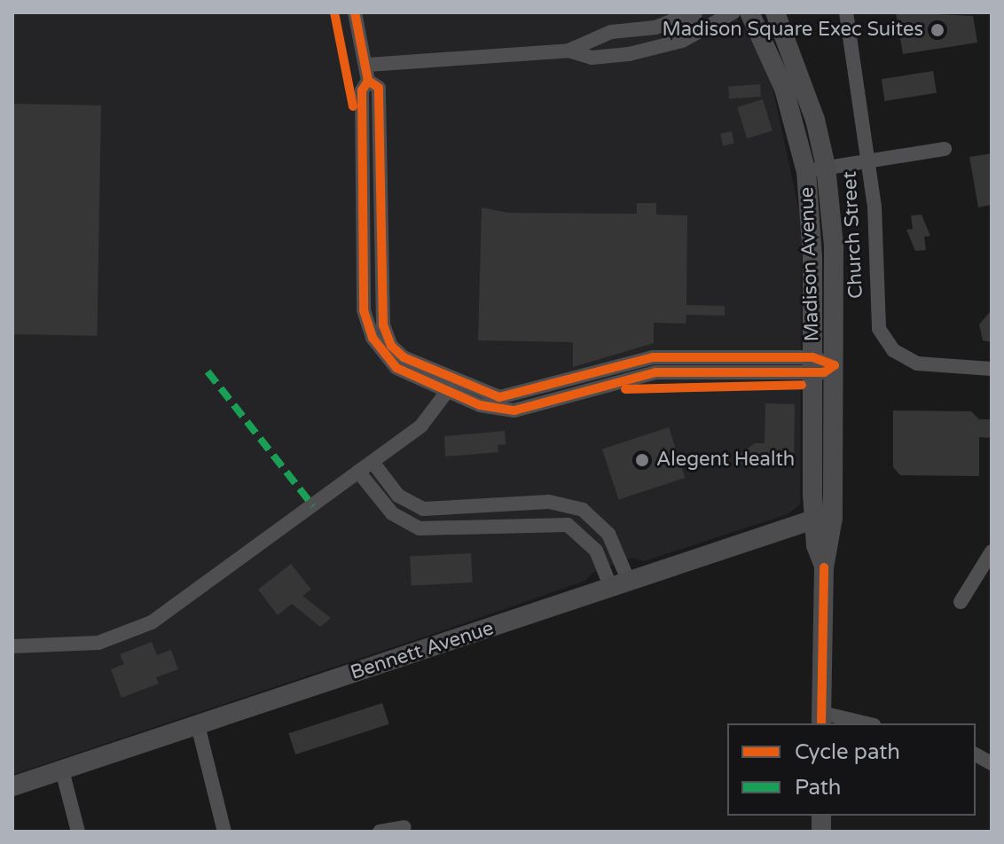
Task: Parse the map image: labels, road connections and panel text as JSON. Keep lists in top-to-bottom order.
{
  "streets": {
    "main road": ["Madison Avenue", "Bennett Avenue"],
    "street": ["Church Street"]
  },
  "crossings": [
    ["Madison Avenue", "Bennett Avenue"]
  ],
  "places": ["Madison Square Exec Suites", "Alegent Health"],
  "legend": ["Cycle path", "Path"]
}
